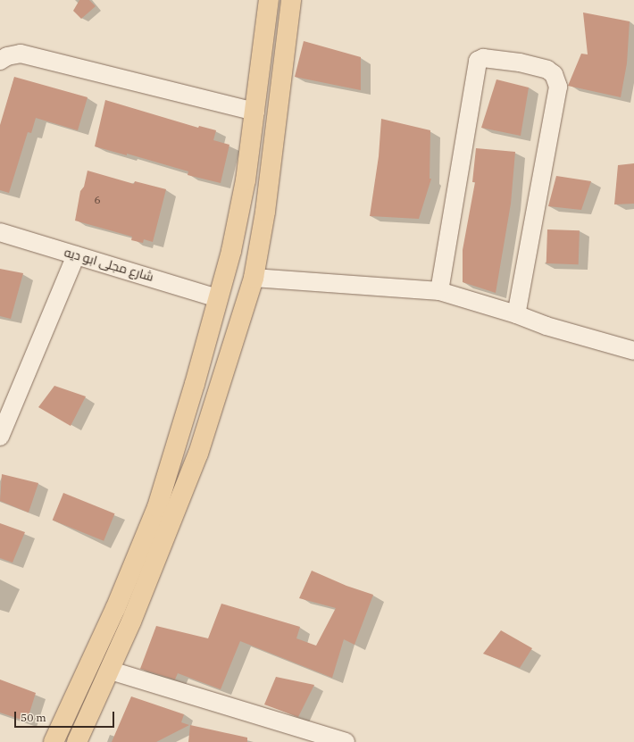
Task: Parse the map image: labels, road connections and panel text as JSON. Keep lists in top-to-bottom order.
{
  "streets": {
    "street": ["شارع مجلى ابو ديه"]
  },
  "house_numbers": ["6"],
  "scale_bar": "50 m"
}
